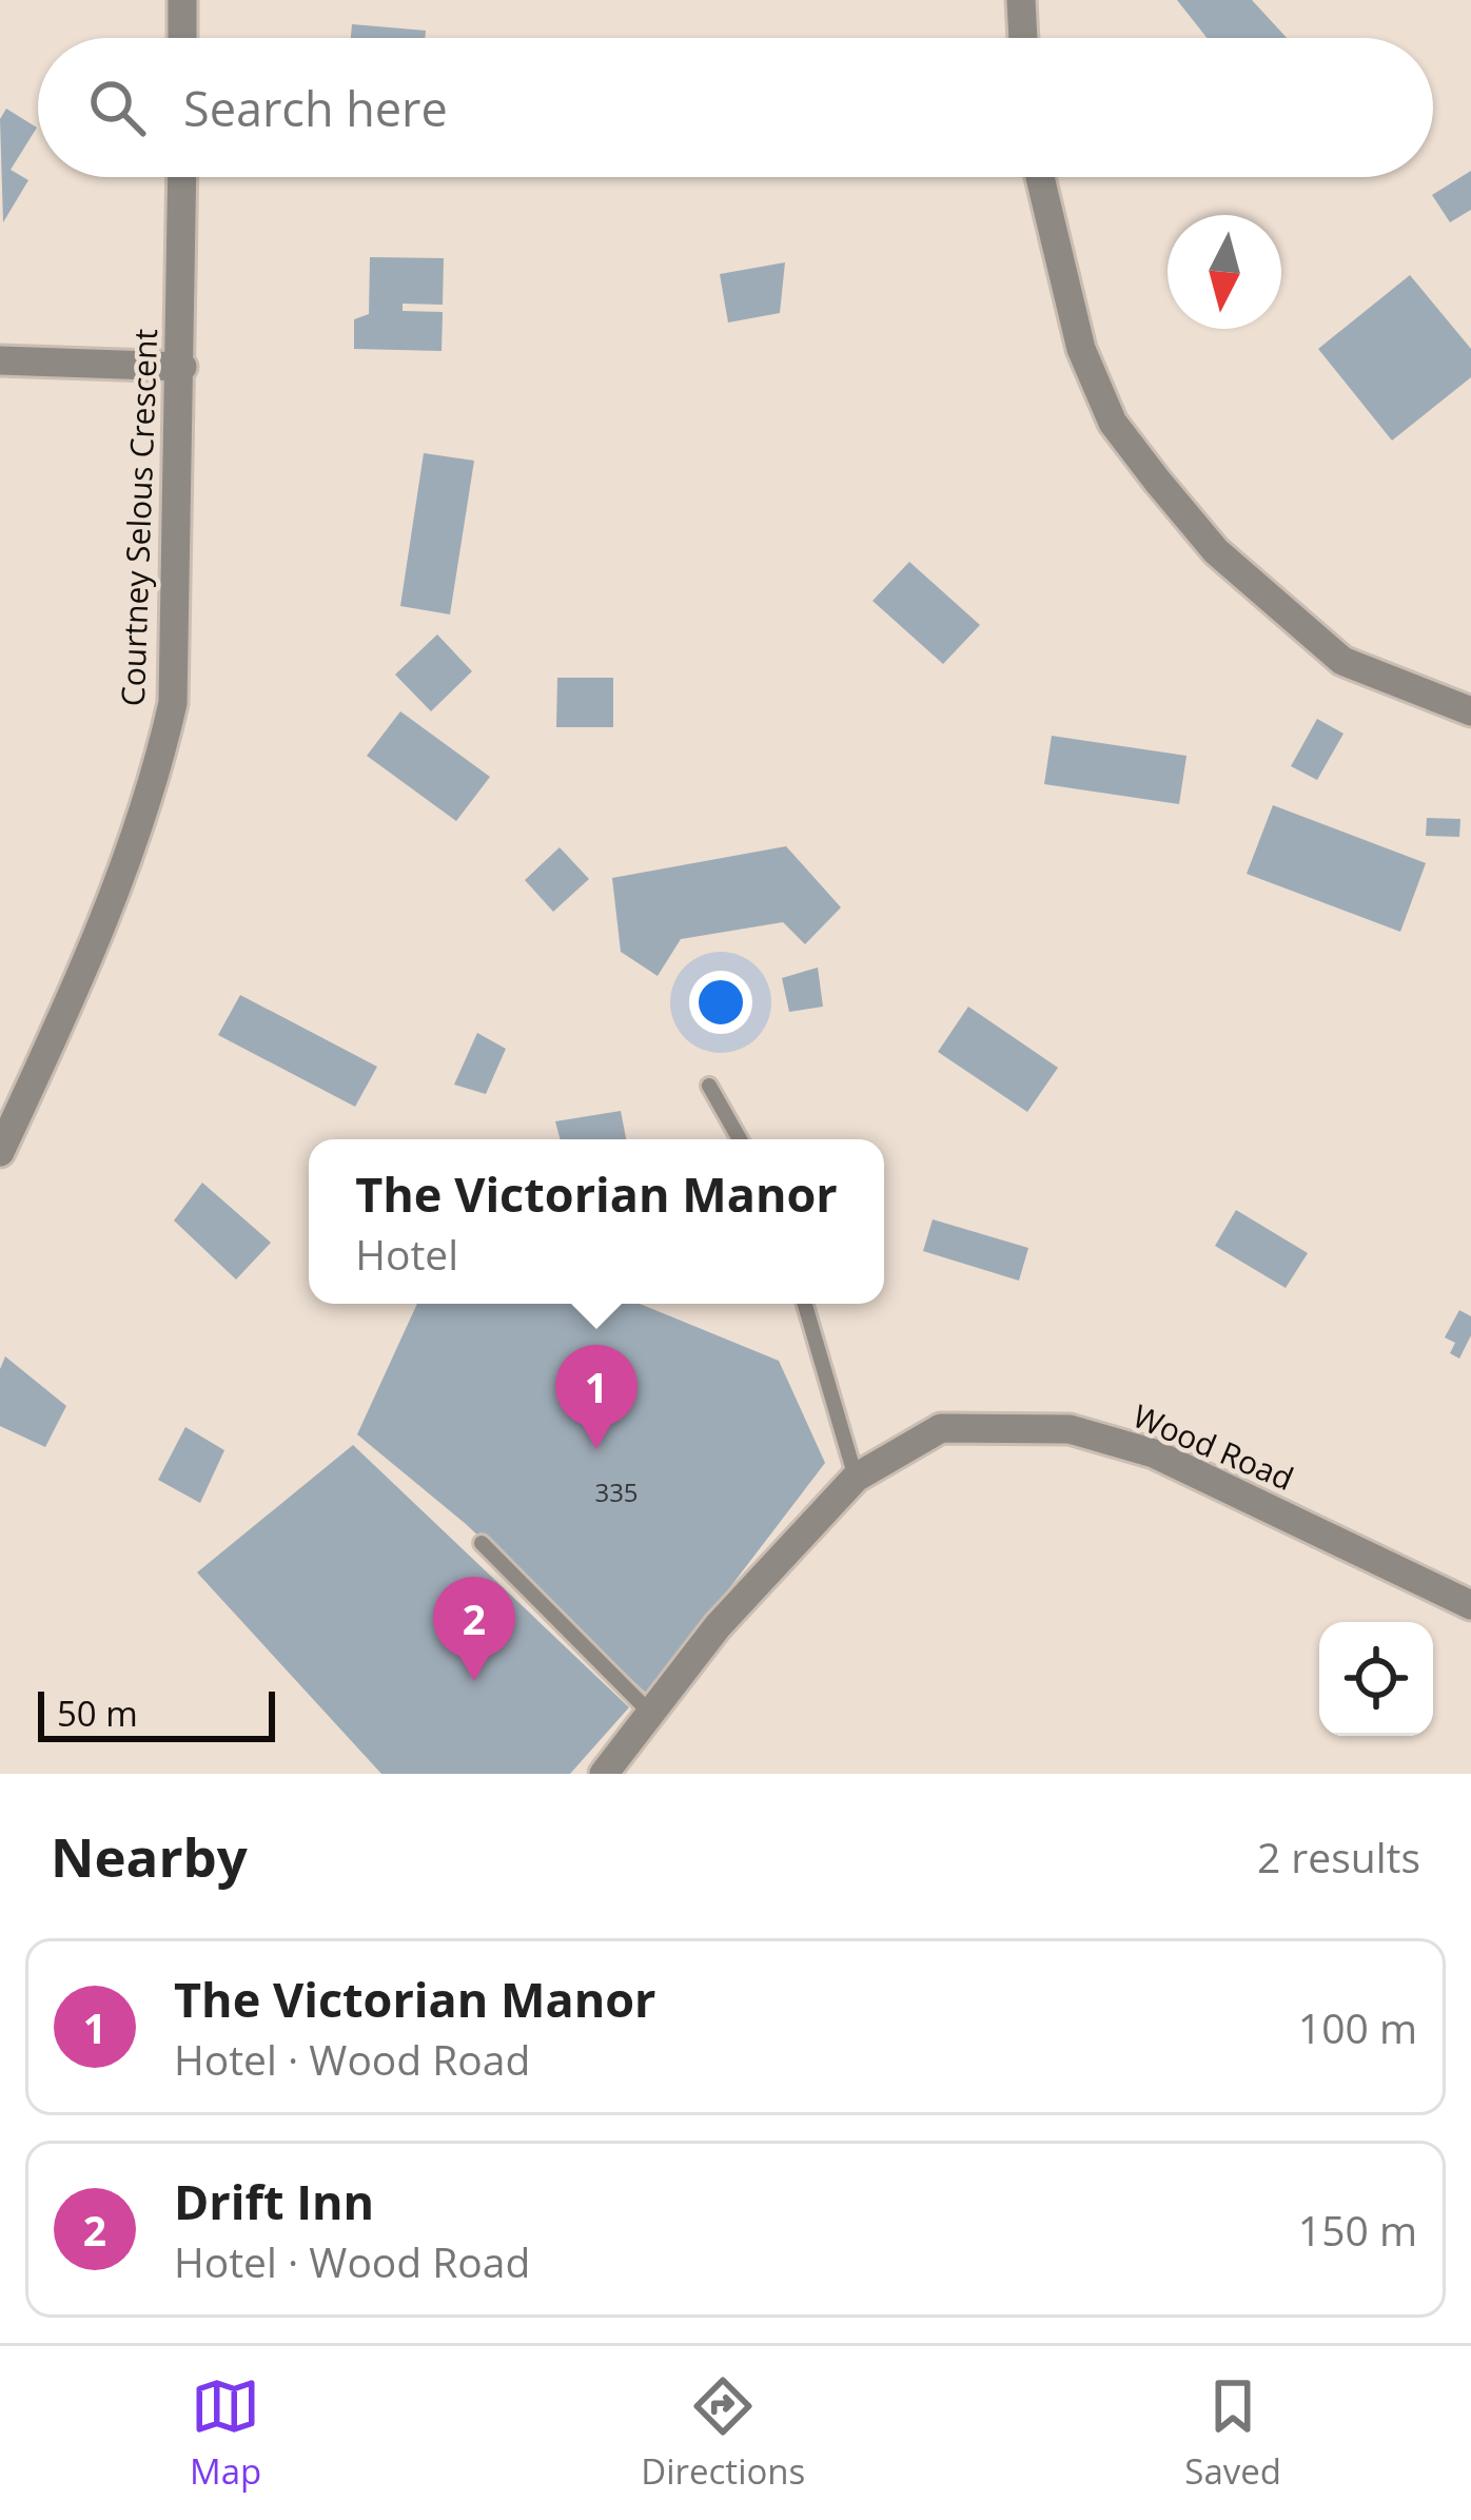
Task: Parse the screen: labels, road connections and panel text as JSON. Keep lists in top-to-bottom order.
{
  "streets": {
    "street": ["Courtney Selous Crescent", "Wood Road"]
  },
  "house_numbers": ["335"],
  "scale_bar": "50 m",
  "north": "bottom",
  "page": {
    "search": "Search here",
    "popup": ["The Victorian Manor", "Hotel"],
    "pins": ["1", "2"],
    "scale": "50 m",
    "heading": ["Nearby", "2 results"],
    "list": [
      {
        "mark": "1",
        "name": "The Victorian Manor",
        "note": "Hotel · Wood Road",
        "value": "100 m"
      },
      {
        "mark": "2",
        "name": "Drift Inn",
        "note": "Hotel · Wood Road",
        "value": "150 m"
      }
    ],
    "nav": ["Map", "Directions", "Saved"]
  }
}
